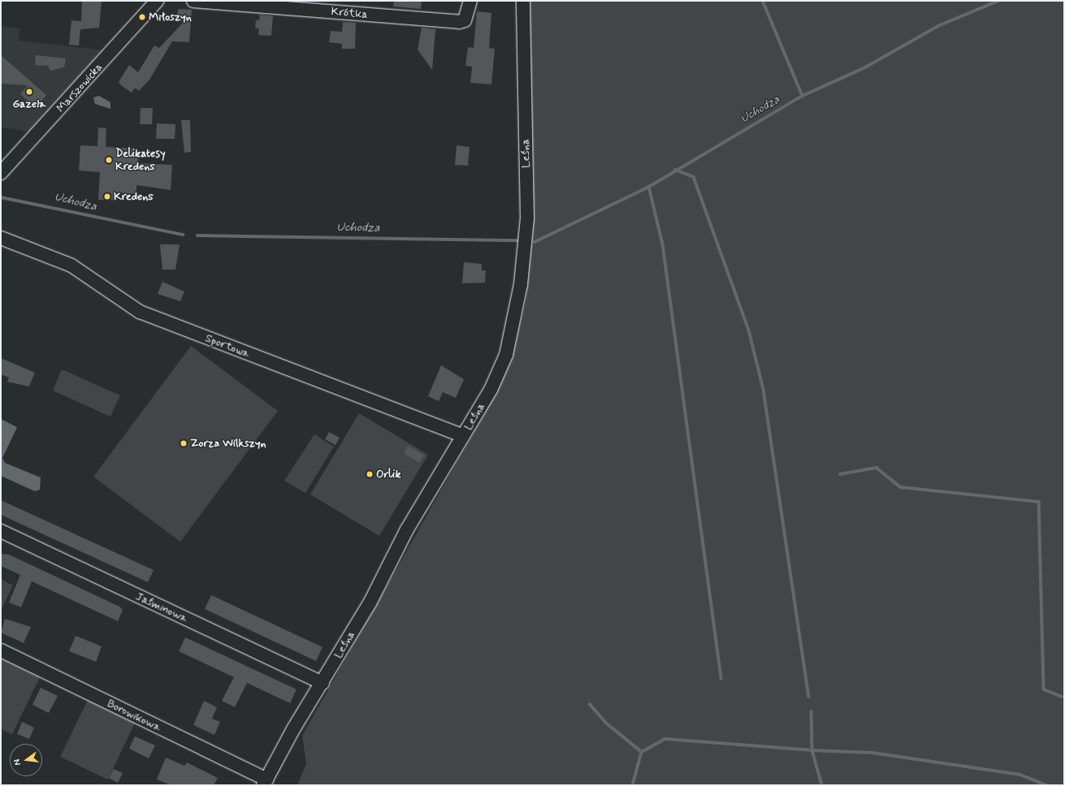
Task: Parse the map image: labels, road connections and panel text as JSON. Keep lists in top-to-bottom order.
{
  "streets": {
    "street": [
      "Krótka",
      "Marszowicka",
      "Leśna",
      "Sportowa",
      "Jaśminowa",
      "Borowikowa"
    ]
  },
  "crossings": [
    ["Leśna", "Sportowa"],
    ["Leśna", "Jaśminowa"],
    ["Leśna", "Borowikowa"]
  ],
  "water": ["Uchodza"],
  "places": [
    "Miłoszyn",
    "Gazela",
    "Delikatesy Kredens",
    "Kredens",
    "Zorza Wilkszyn",
    "Orlik"
  ],
  "north": "left"
}
